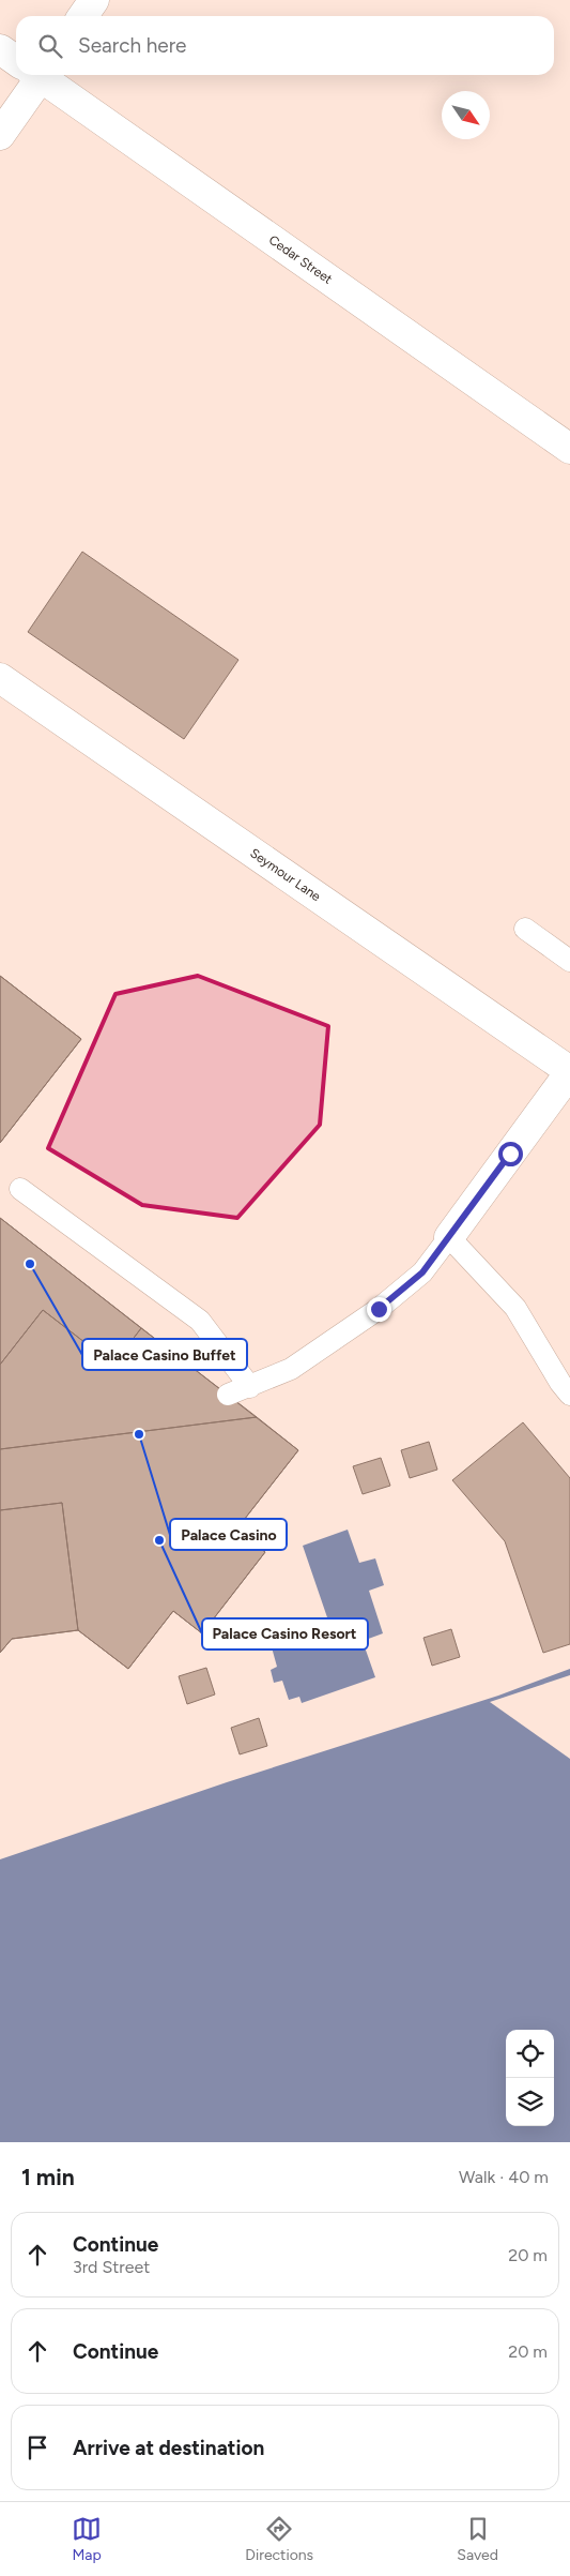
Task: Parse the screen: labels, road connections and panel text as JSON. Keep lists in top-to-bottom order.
{
  "streets": {
    "street": ["Cedar Street", "Seymour Lane"]
  },
  "places": ["Palace Casino Buffet", "Palace Casino", "Palace Casino Resort"],
  "north": "bottom right",
  "page": {
    "search": "Search here",
    "heading": ["1 min", "Walk · 40 m"],
    "list": [
      ["Continue", "3rd Street", "20 m"],
      ["Continue", "20 m"],
      "Arrive at destination"
    ],
    "nav": ["Map", "Directions", "Saved"]
  }
}
